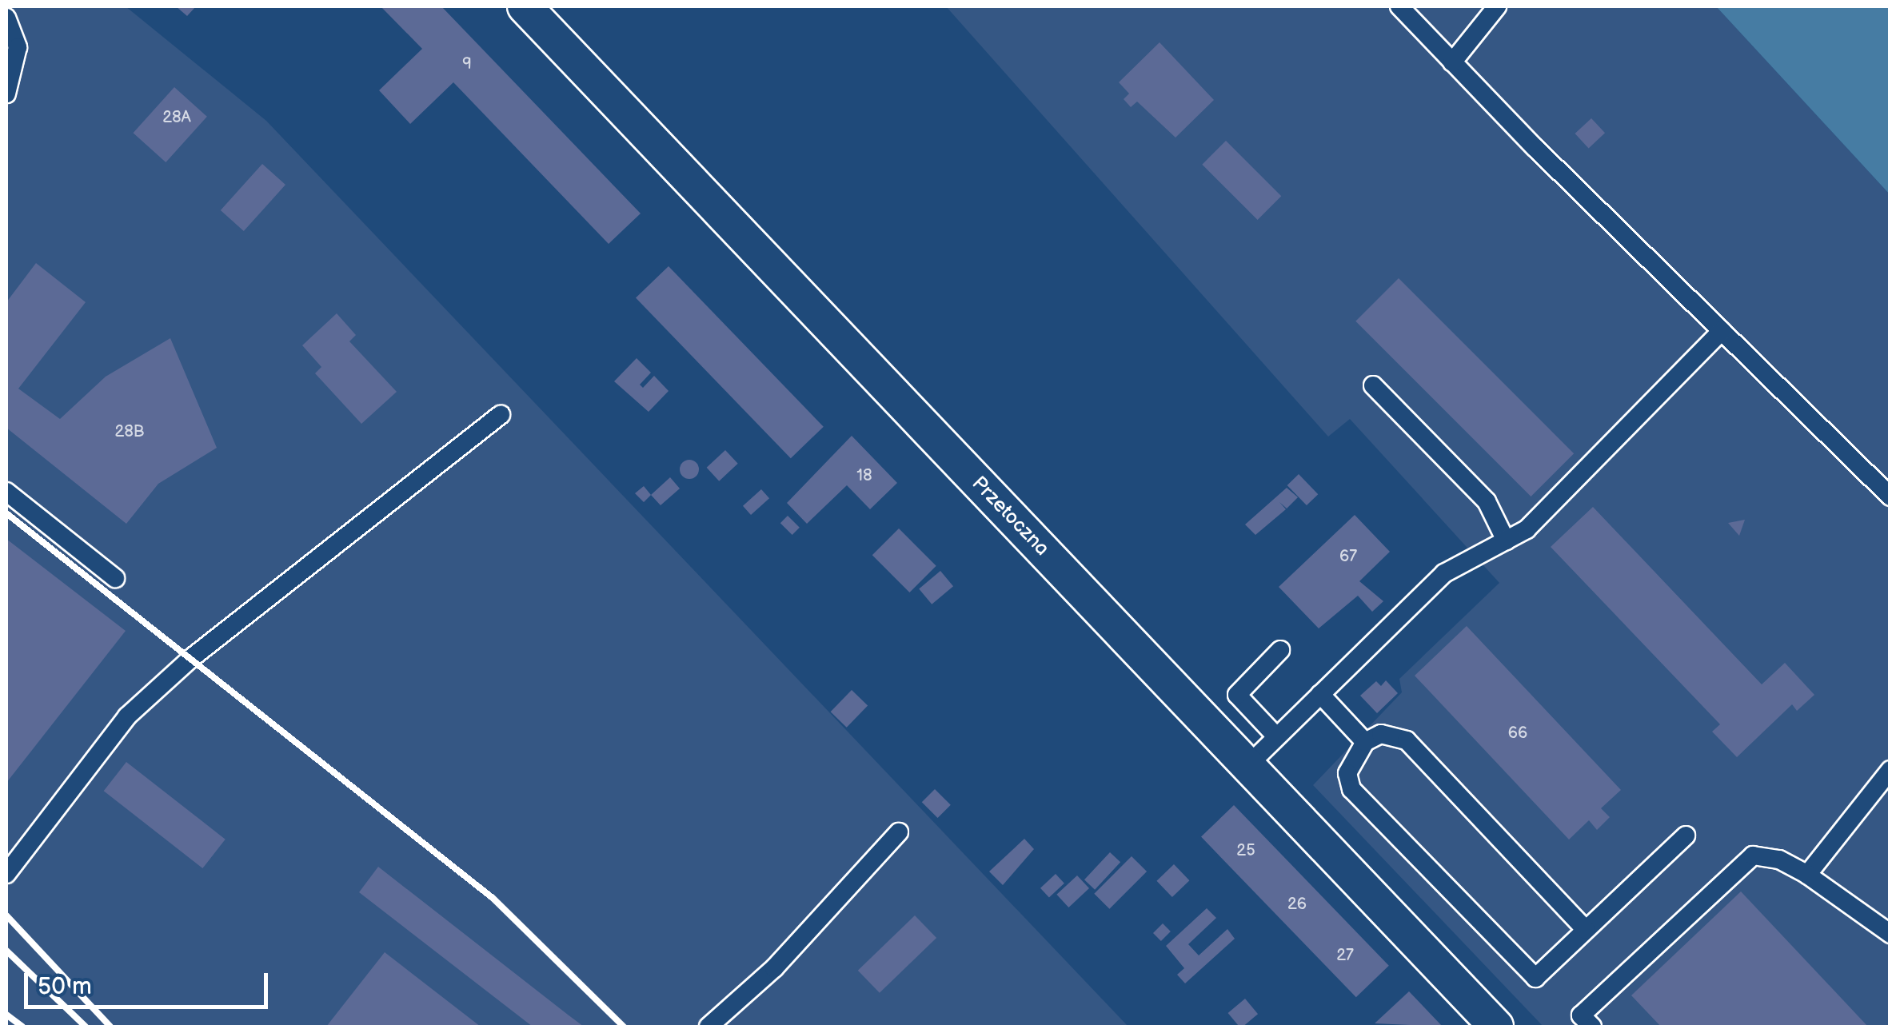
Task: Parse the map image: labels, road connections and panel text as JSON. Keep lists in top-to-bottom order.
{
  "streets": {
    "street": ["Przetoczna"]
  },
  "house_numbers": [
    "9",
    "28A",
    "28B",
    "18",
    "67",
    "66",
    "25",
    "26",
    "27"
  ],
  "scale_bar": "50 m"
}
